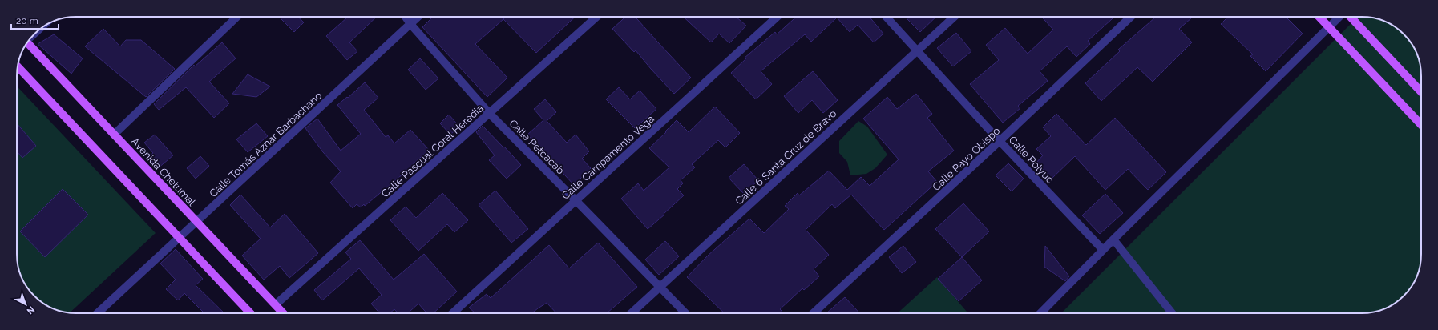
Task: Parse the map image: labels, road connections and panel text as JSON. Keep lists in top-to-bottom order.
{
  "streets": {
    "main road": ["Avenida Chetumal"],
    "street": [
      "Calle Tomás Aznar Barbachano",
      "Calle Petcacab",
      "Calle Pascual Coral Heredia",
      "Calle Campamento Vega",
      "Calle 6 Santa Cruz de Bravo",
      "Calle Payo Obispo",
      "Calle Polyuc"
    ]
  },
  "crossings": [
    ["Calle Tomás Aznar Barbachano", "Calle Petcacab"],
    ["Calle Tomás Aznar Barbachano", "Avenida Chetumal"],
    ["Calle Petcacab", "Calle Pascual Coral Heredia"],
    ["Calle Petcacab", "Calle Campamento Vega"],
    ["Calle Petcacab", "Calle 6 Santa Cruz de Bravo"],
    ["Calle Pascual Coral Heredia", "Avenida Chetumal"],
    ["Calle 6 Santa Cruz de Bravo", "Calle Polyuc"],
    ["Calle Payo Obispo", "Calle Polyuc"]
  ],
  "scale_bar": "20 m",
  "north": "bottom right"
}
